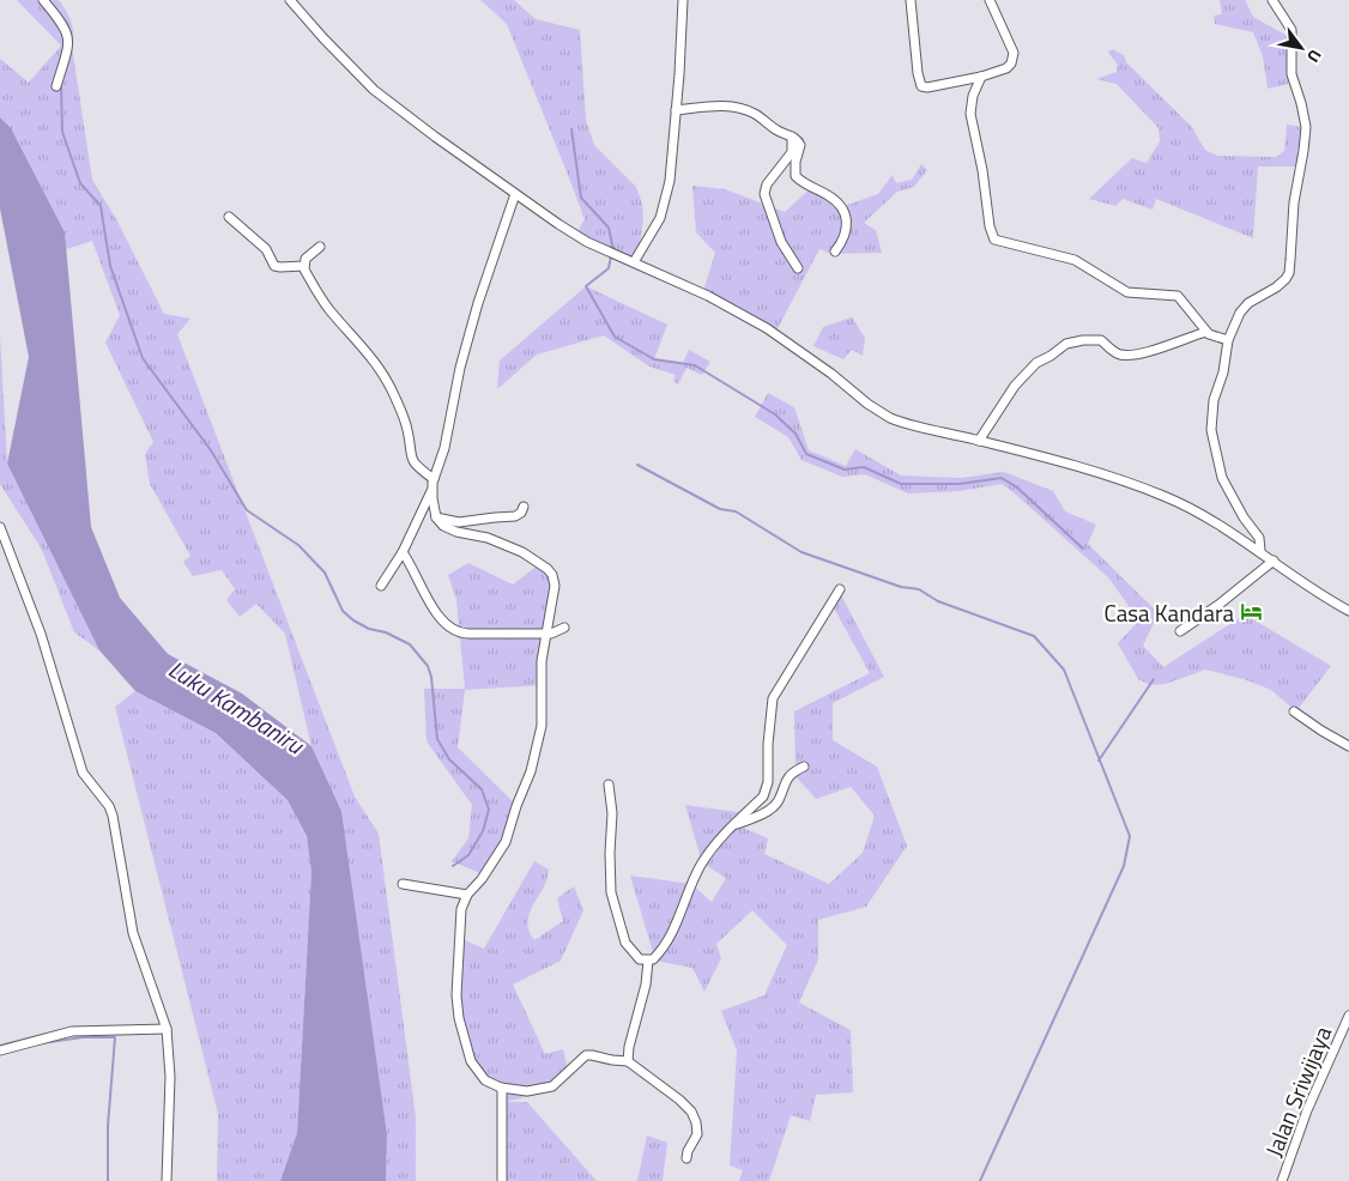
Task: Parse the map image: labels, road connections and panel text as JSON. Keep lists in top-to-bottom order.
{
  "streets": {
    "street": ["Jalan Sriwijaya"]
  },
  "water": ["Luku Kambaniru"],
  "places": {
    "hotel": ["Casa Kandara"]
  },
  "north": "bottom right"
}
